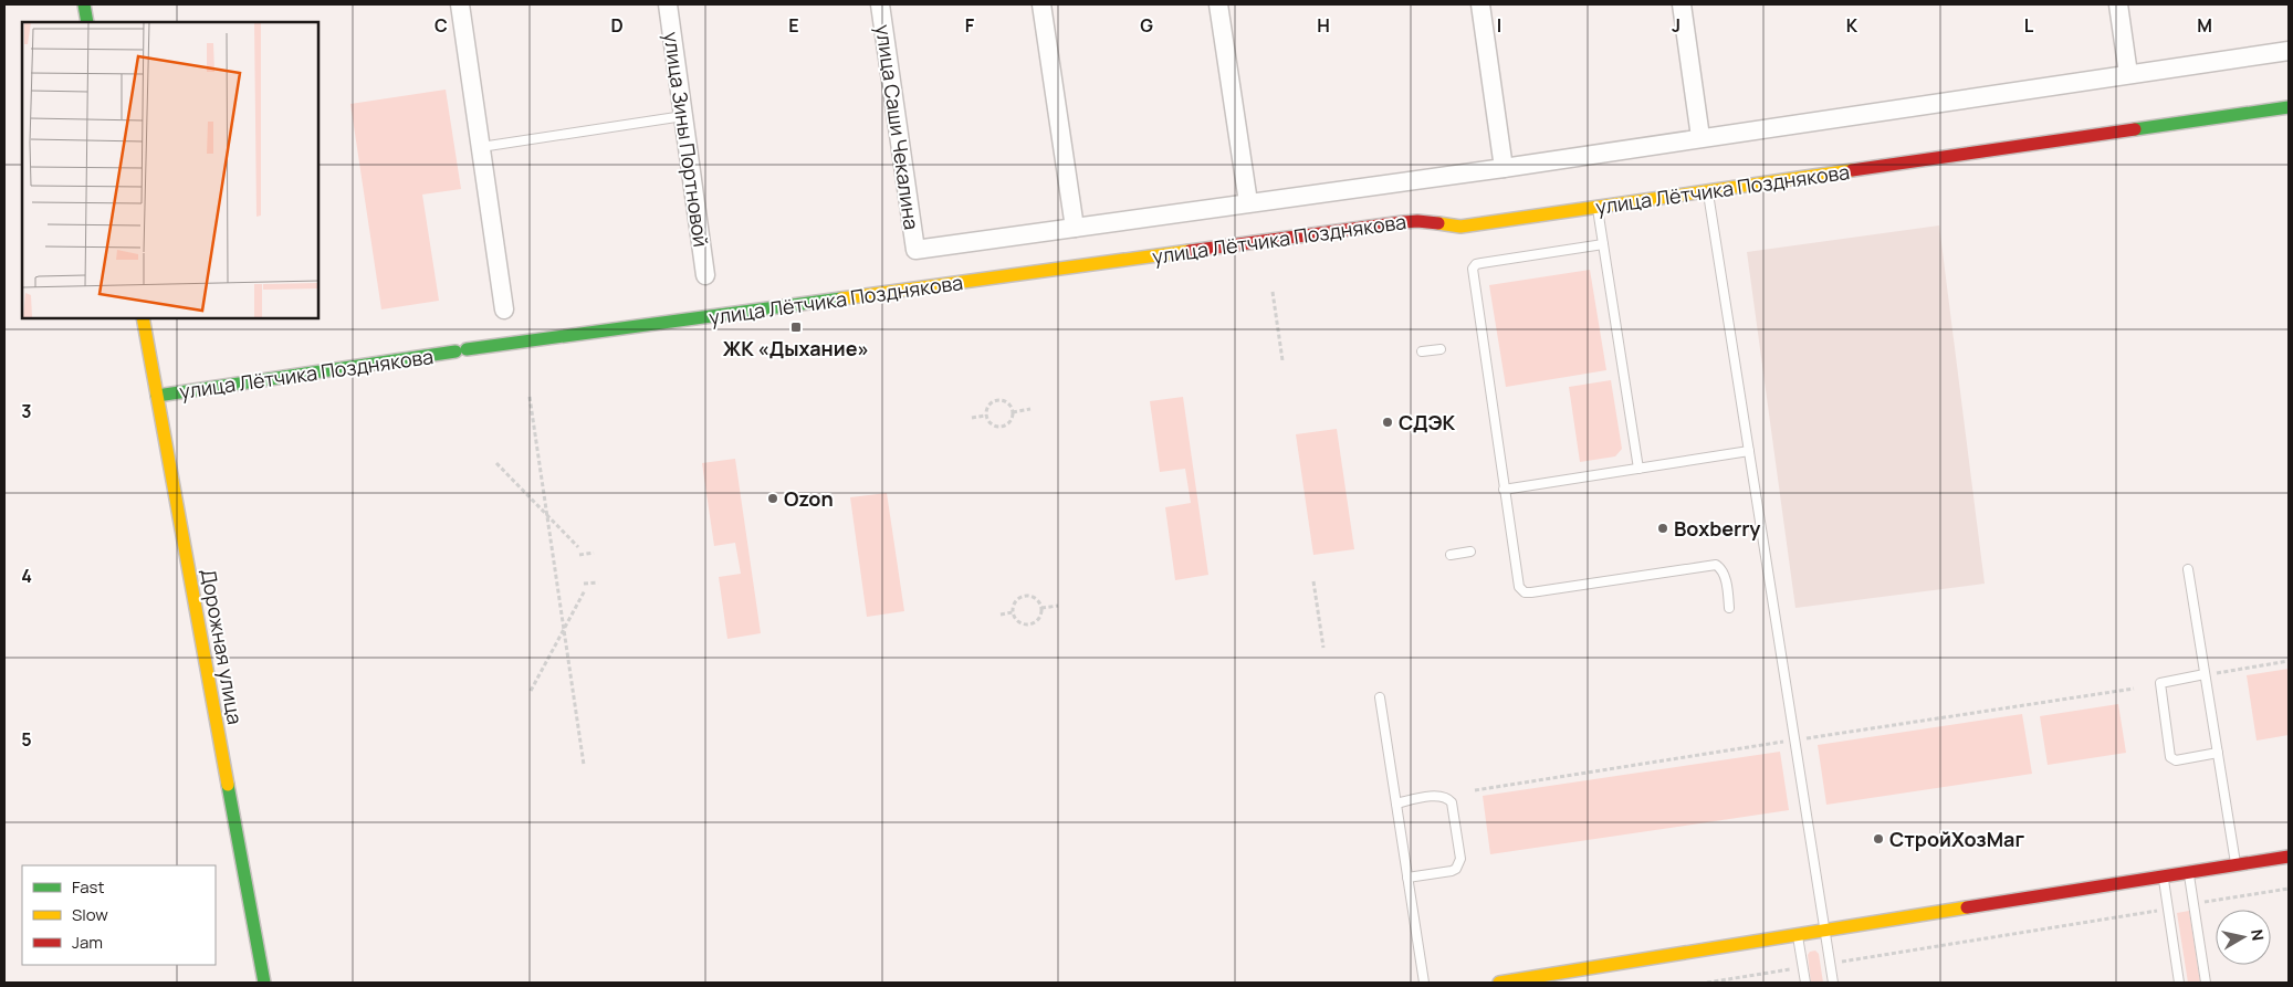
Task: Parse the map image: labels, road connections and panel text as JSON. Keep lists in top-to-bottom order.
{
  "streets": {
    "street": [
      "улица Саши Чекалина",
      "улица Зины Портновой",
      "улица Лётчика Позднякова",
      "Дорожная улица"
    ]
  },
  "crossings": [
    ["улица Саши Чекалина", "улица Лётчика Позднякова"],
    ["улица Лётчика Позднякова", "Дорожная улица"]
  ],
  "places": {
    "transit": ["ЖК «Дыхание»"],
    "other": [
      "СДЭК",
      "Ozon",
      "Boxberry",
      "СтройХозМаг"
    ]
  },
  "legend": ["Fast", "Slow", "Jam"],
  "north": "right",
  "grid": {
    "columns": [
      "C",
      "D",
      "E",
      "F",
      "G",
      "H",
      "I",
      "J",
      "K",
      "L",
      "M"
    ],
    "rows": ["3", "4", "5"]
  }
}
